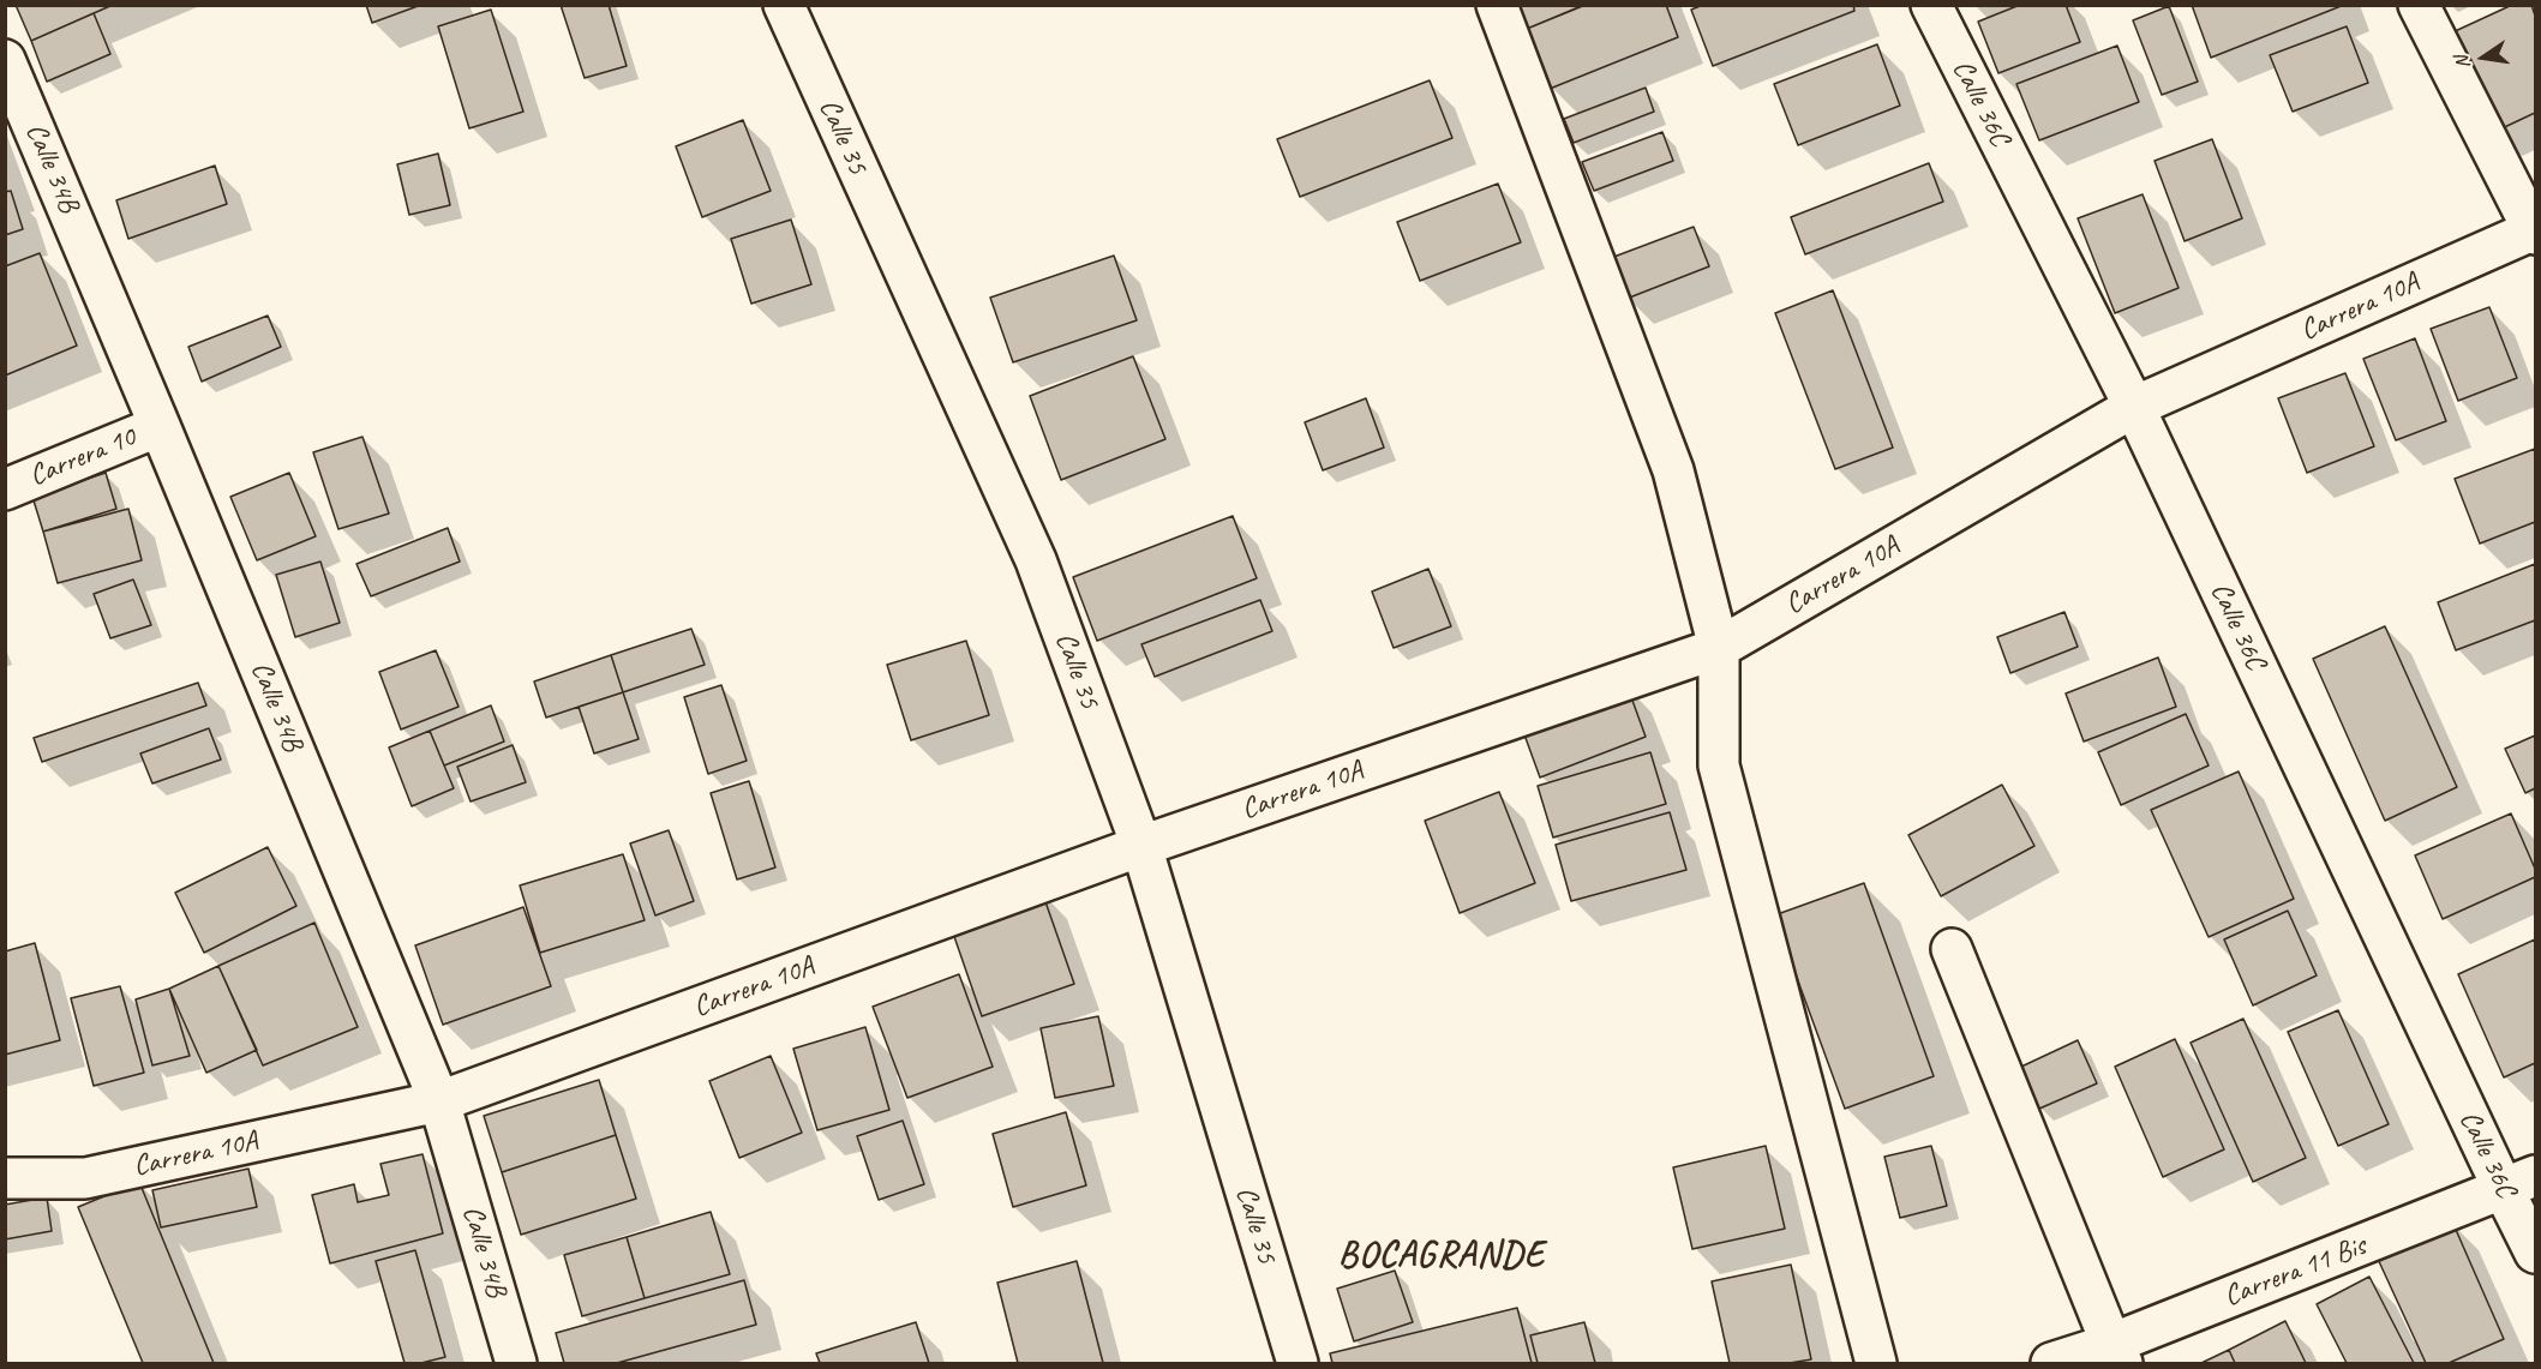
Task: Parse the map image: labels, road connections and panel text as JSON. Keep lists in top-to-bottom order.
{
  "streets": {
    "street": [
      "Calle 36C",
      "Calle 35",
      "Calle 34B",
      "Carrera 10A",
      "Carrera 10",
      "Carrera 11 Bis"
    ]
  },
  "crossings": [
    ["Calle 36C", "Carrera 10A"],
    ["Calle 36C", "Carrera 11 Bis"],
    ["Calle 35", "Carrera 10A"],
    ["Calle 34B", "Carrera 10A"],
    ["Calle 34B", "Carrera 10"]
  ],
  "districts": ["BOCAGRANDE"],
  "north": "left"
}
